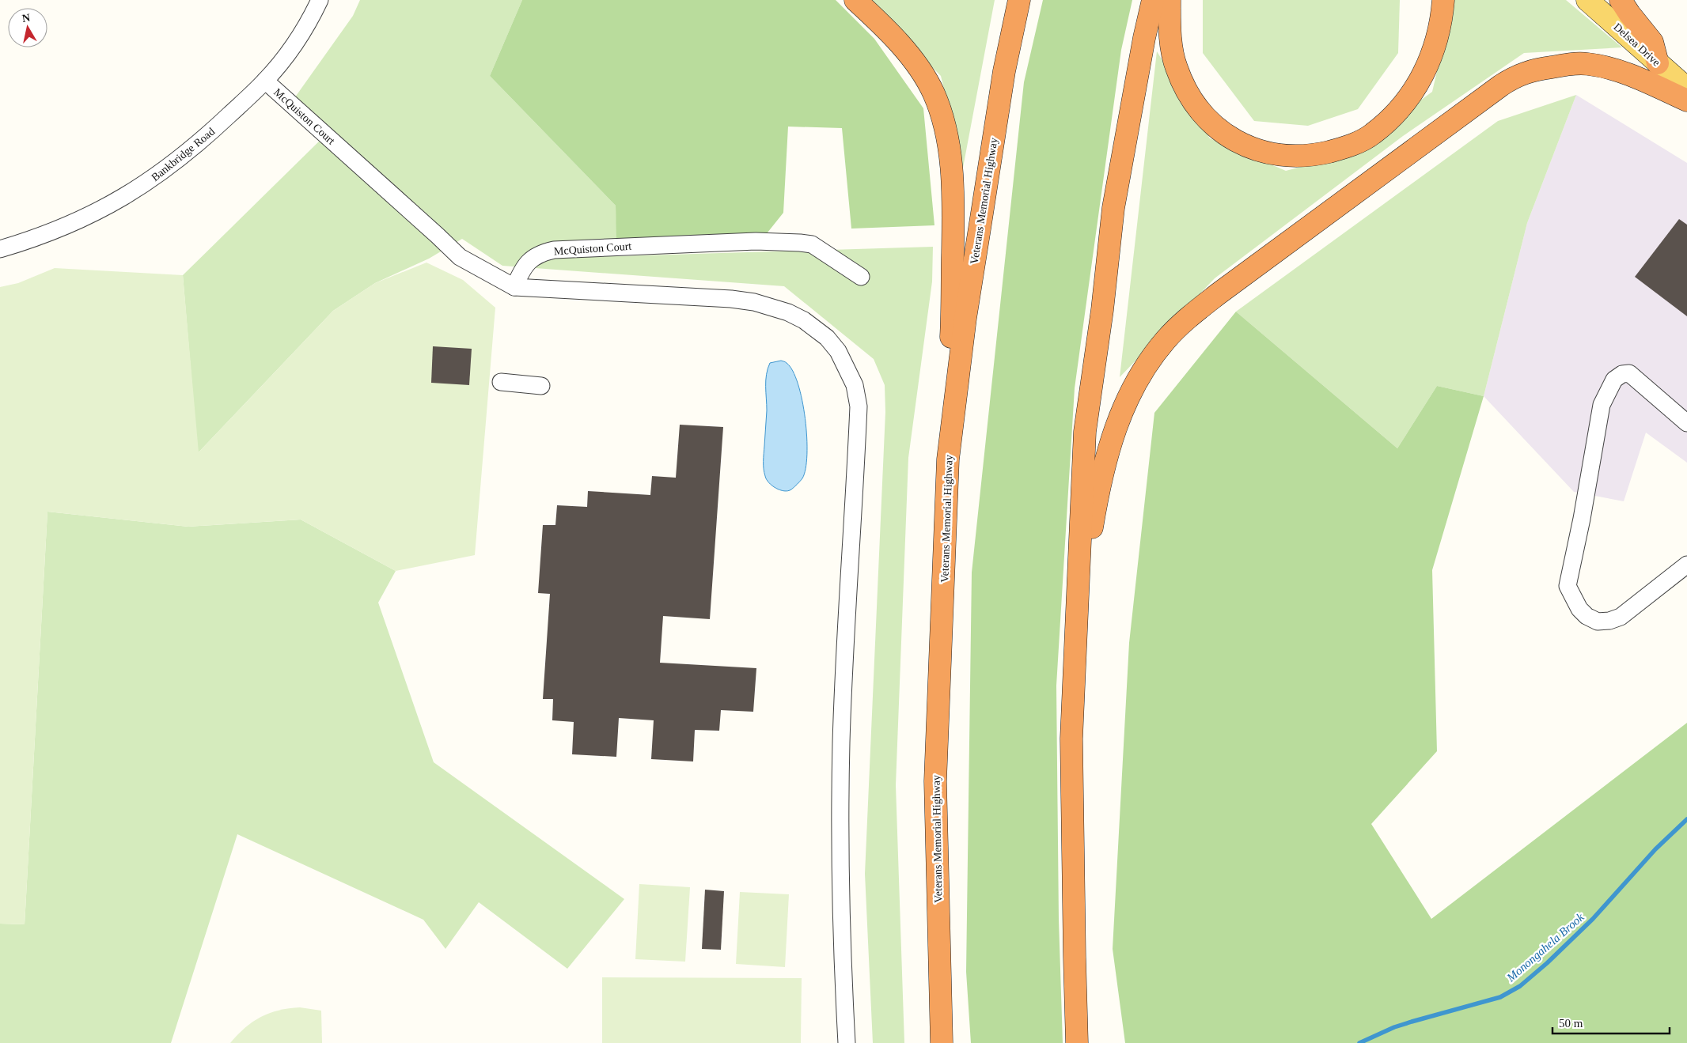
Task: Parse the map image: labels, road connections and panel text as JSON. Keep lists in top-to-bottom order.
{
  "streets": {
    "highway": ["Veterans Memorial Highway"],
    "main road": ["Delsea Drive"],
    "street": ["McQuiston Court", "Bankbridge Road"]
  },
  "crossings": [
    ["McQuiston Court", "Bankbridge Road"]
  ],
  "water": ["Monongahela Brook"],
  "scale_bar": "50 m",
  "north": "top"
}
